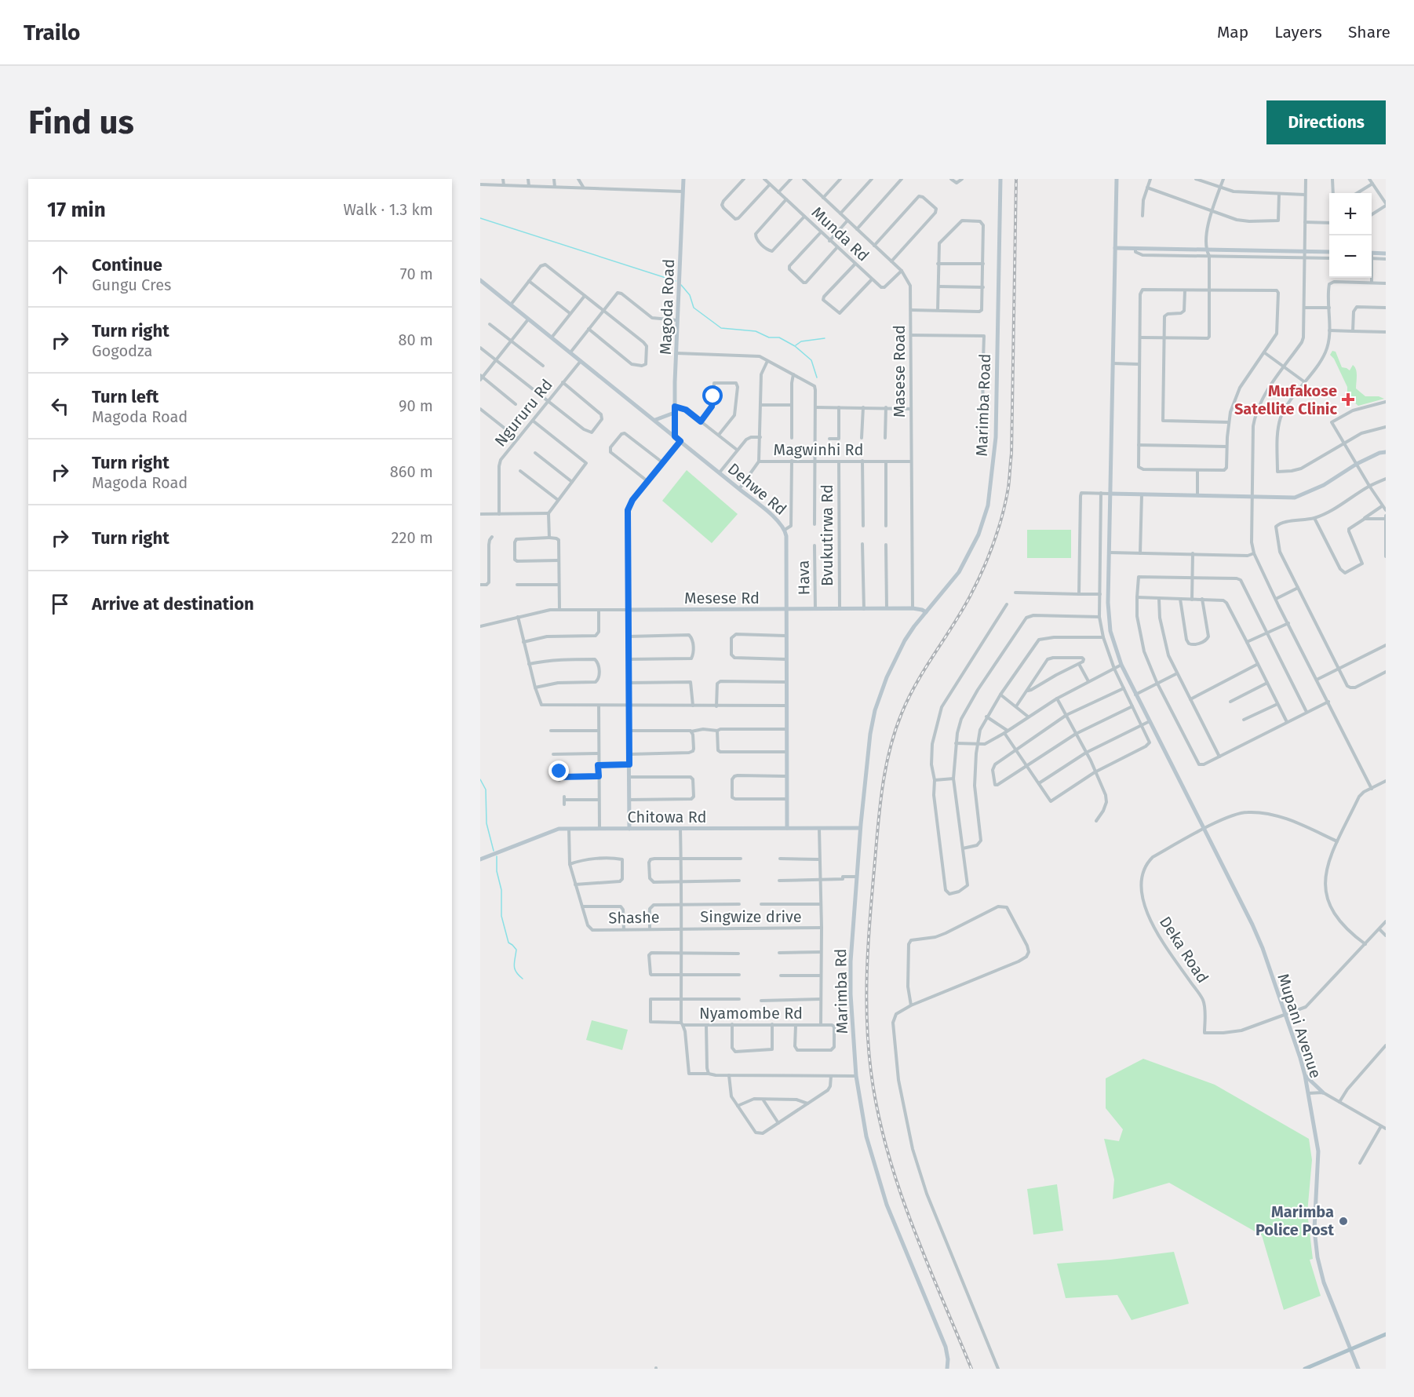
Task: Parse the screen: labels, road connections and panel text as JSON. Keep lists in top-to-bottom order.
{
  "streets": {
    "street": [
      "Munda Rd",
      "Magoda Road",
      "Masese Road",
      "Marimba Road",
      "Ngururu Rd",
      "Magwinhi Rd",
      "Dehwe Rd",
      "Bvukutirwa Rd",
      "Hava",
      "Mesese Rd",
      "Chitowa Rd",
      "Singwize drive",
      "Shashe",
      "Deka Road",
      "Marimba Rd",
      "Nyamombe Rd",
      "Mupani Avenue"
    ]
  },
  "crossings": [
    ["Munda Rd", "Masese Road"],
    ["Magoda Road", "Dehwe Rd"],
    ["Masese Road", "Magwinhi Rd"],
    ["Masese Road", "Mesese Rd"],
    ["Marimba Road", "Mesese Rd"],
    ["Marimba Road", "Marimba Rd"],
    ["Ngururu Rd", "Dehwe Rd"],
    ["Magwinhi Rd", "Dehwe Rd"],
    ["Magwinhi Rd", "Bvukutirwa Rd"],
    ["Dehwe Rd", "Mesese Rd"],
    ["Dehwe Rd", "Chitowa Rd"],
    ["Bvukutirwa Rd", "Mesese Rd"],
    ["Hava", "Mesese Rd"],
    ["Mesese Rd", "Marimba Rd"],
    ["Chitowa Rd", "Marimba Rd"],
    ["Chitowa Rd", "Nyamombe Rd"],
    ["Singwize drive", "Shashe"],
    ["Singwize drive", "Nyamombe Rd"],
    ["Shashe", "Nyamombe Rd"],
    ["Deka Road", "Mupani Avenue"]
  ],
  "places": {
    "health": ["Mufakose Satellite Clinic"],
    "other": ["Marimba Police Post"]
  },
  "page": {
    "header": "Trailo",
    "nav": ["Map", "Layers", "Share"],
    "buttons": "Directions",
    "title": "Find us",
    "heading": ["17 min", "Walk · 1.3 km"],
    "map_buttons": ["+", "−"],
    "list": [
      ["Continue", "Gungu Cres", "70 m"],
      ["Turn right", "Gogodza", "80 m"],
      ["Turn left", "Magoda Road", "90 m"],
      ["Turn right", "Magoda Road", "860 m"],
      ["Turn right", "220 m"],
      "Arrive at destination"
    ]
  }
}
